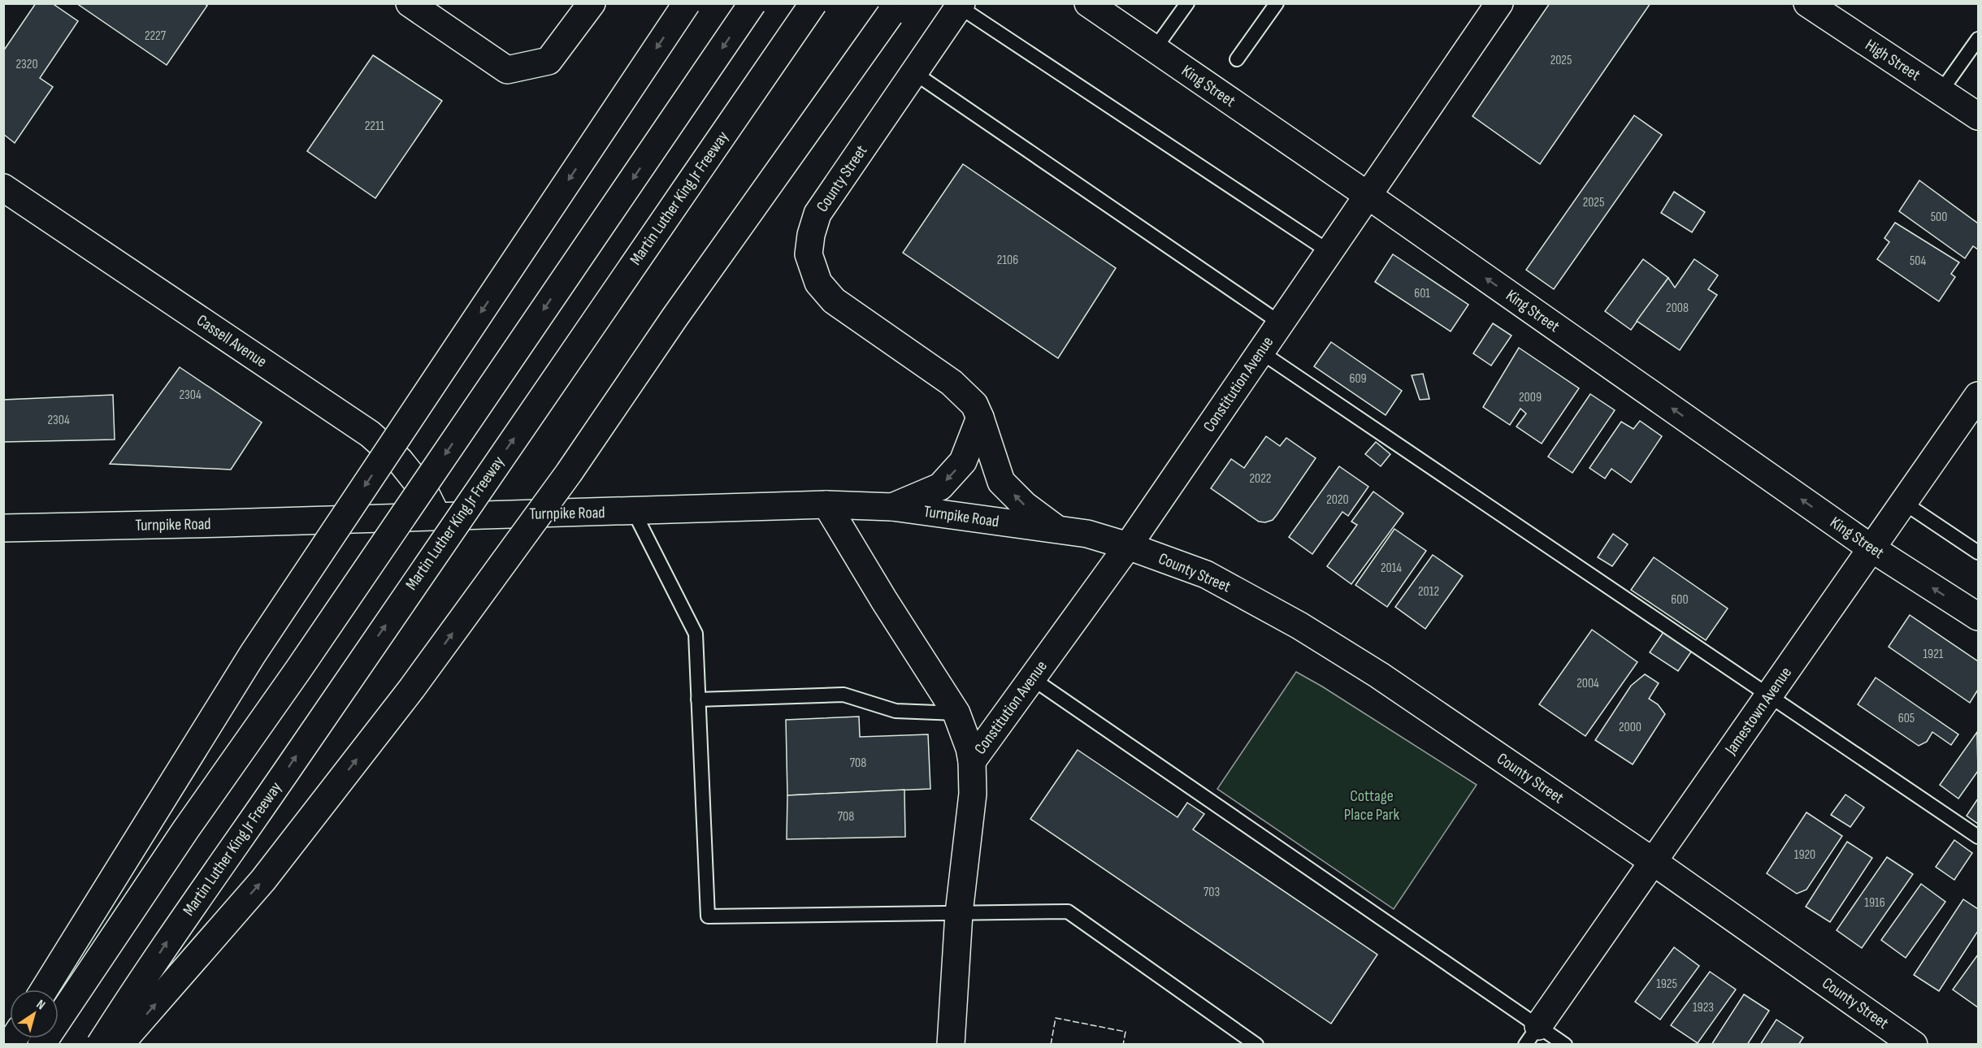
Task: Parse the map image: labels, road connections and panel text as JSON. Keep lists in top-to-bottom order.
{
  "streets": {
    "main road": [
      "High Street",
      "King Street",
      "County Street",
      "Martin Luther King Jr Freeway",
      "Cassell Avenue",
      "Constitution Avenue",
      "Turnpike Road",
      "Jamestown Avenue"
    ]
  },
  "crossings": [
    ["King Street", "Constitution Avenue"],
    ["King Street", "Jamestown Avenue"],
    ["County Street", "Constitution Avenue"],
    ["County Street", "Turnpike Road"],
    ["County Street", "Jamestown Avenue"],
    ["Cassell Avenue", "Turnpike Road"],
    ["Constitution Avenue", "Turnpike Road"]
  ],
  "one_way": ["King Street"],
  "parks": ["Cottage Place Park"],
  "house_numbers": [
    "2227",
    "2025",
    "2320",
    "2211",
    "2025",
    "500",
    "2106",
    "504",
    "601",
    "2008",
    "609",
    "2304",
    "2009",
    "2304",
    "2022",
    "2020",
    "2014",
    "2012",
    "600",
    "1921",
    "2004",
    "605",
    "2000",
    "708",
    "708",
    "1920",
    "703",
    "1916",
    "1925",
    "1923"
  ],
  "north": "top right"
}
